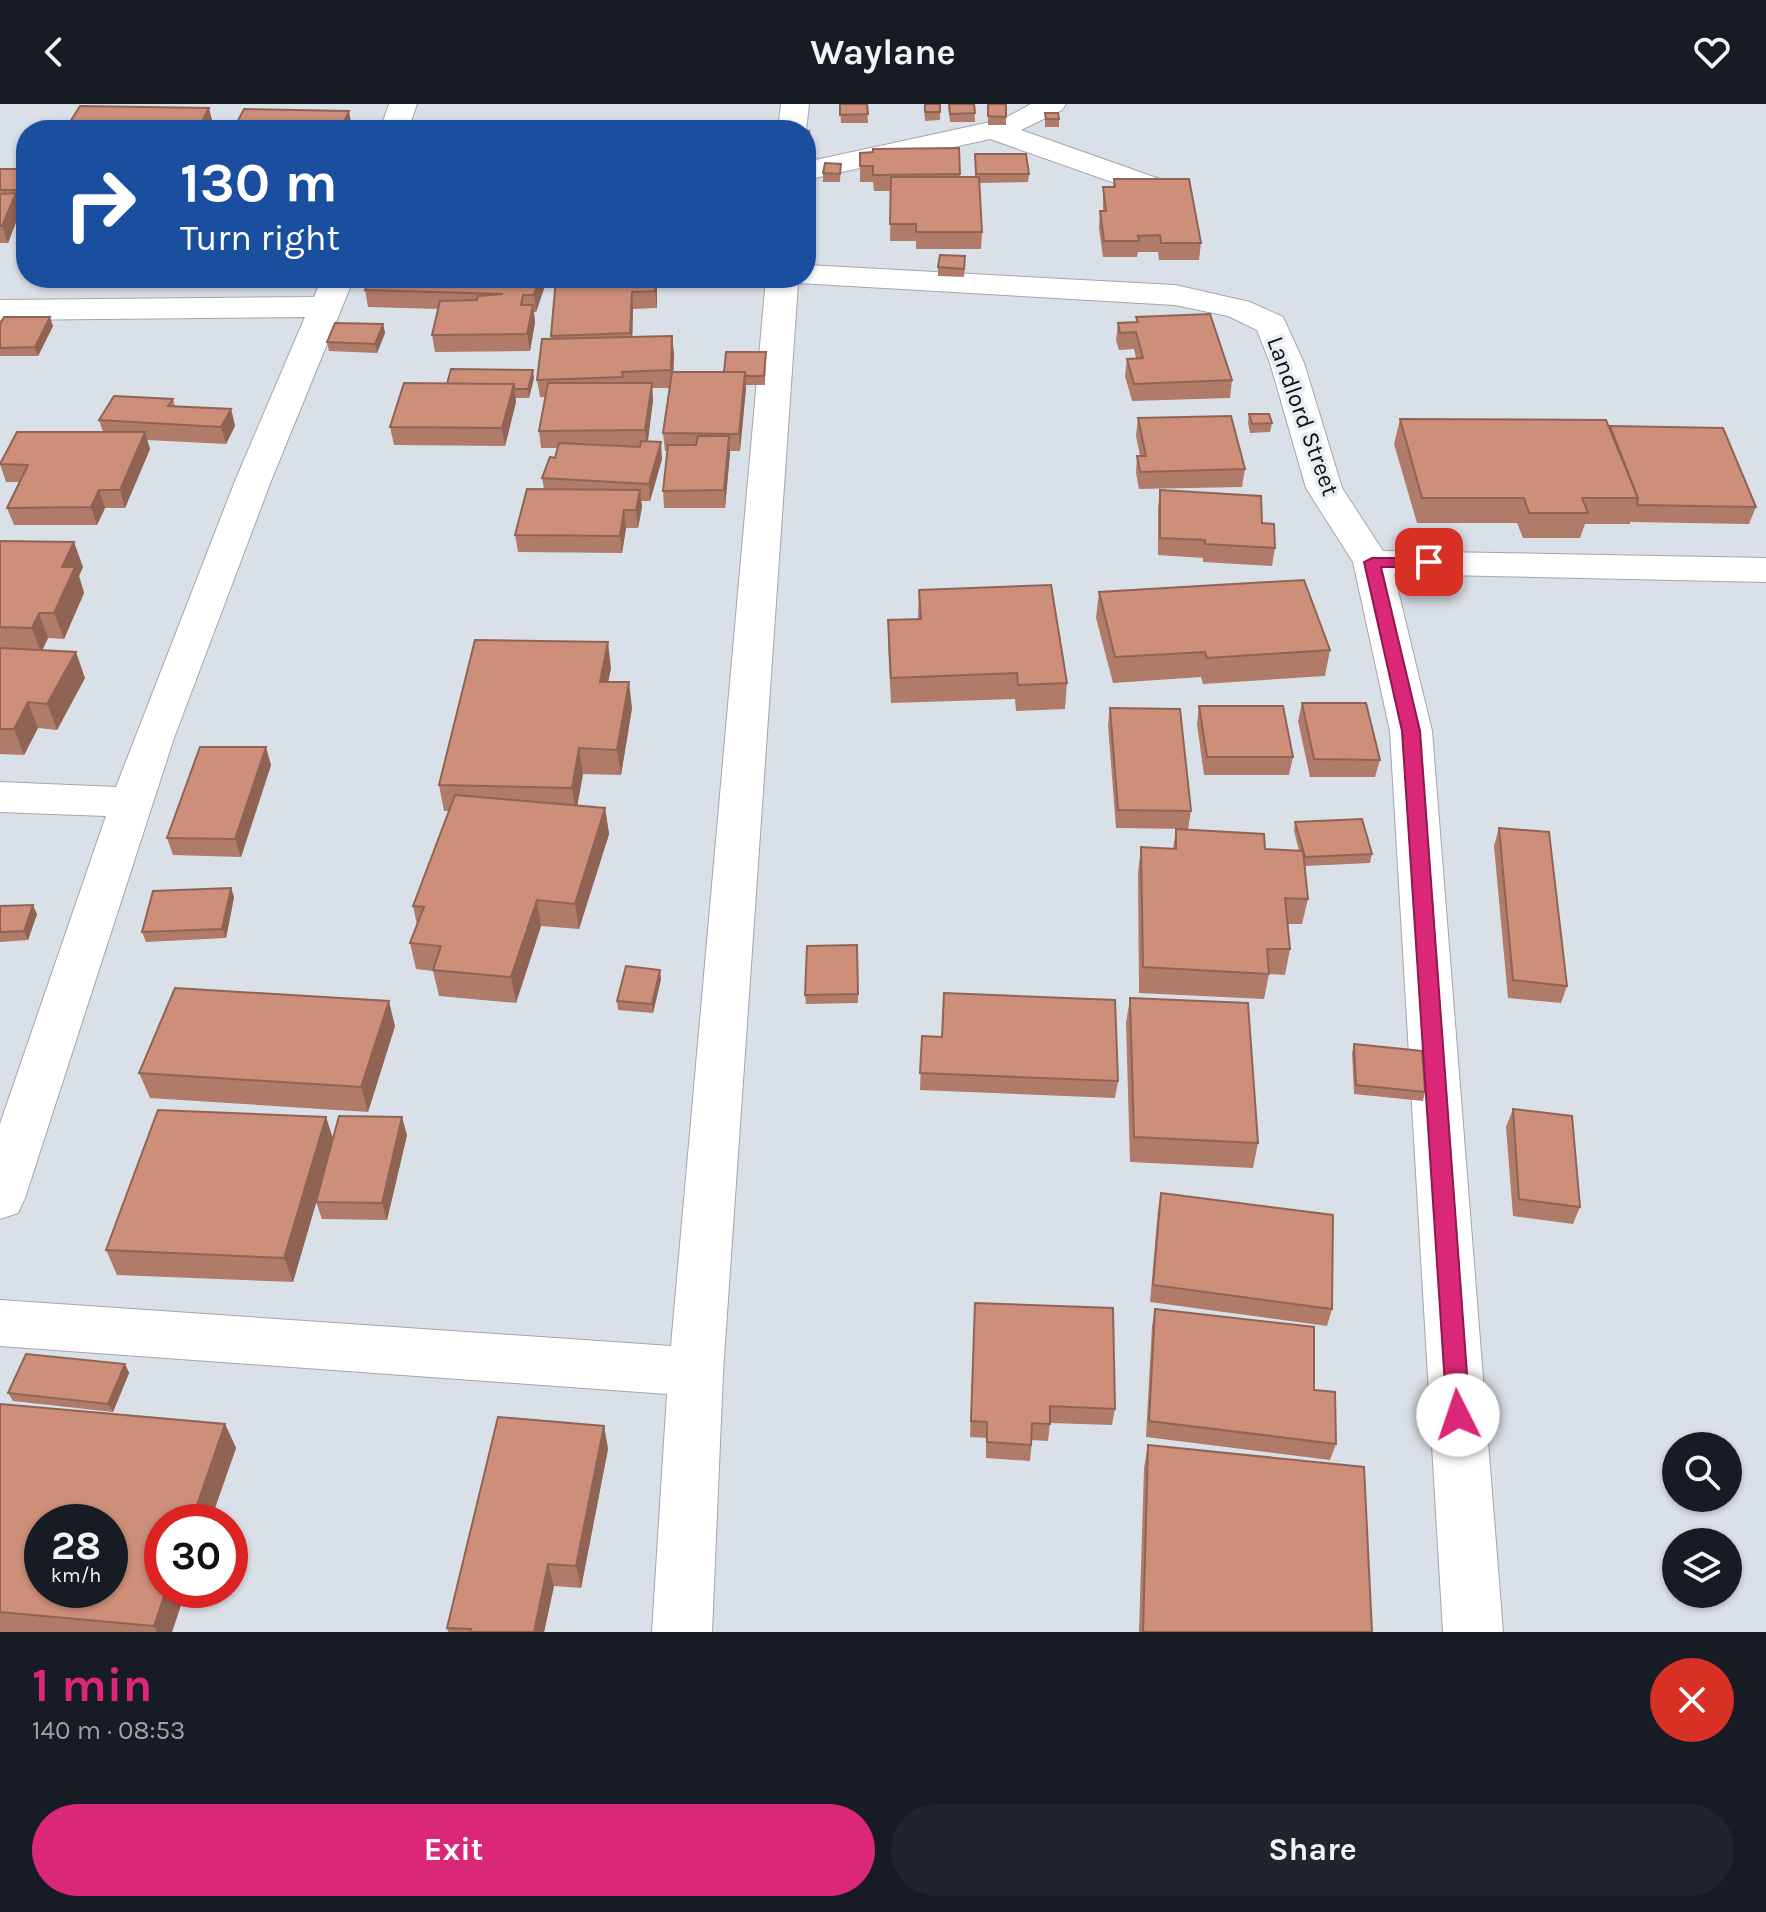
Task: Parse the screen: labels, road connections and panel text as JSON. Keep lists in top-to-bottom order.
{
  "streets": {
    "street": ["Landlord Street"]
  },
  "page": {
    "header": "Waylane",
    "turn": ["130 m", "Turn right"],
    "speed": "28 km/h",
    "limit": "30",
    "heading": ["1 min", "140 m · 08:53"],
    "buttons": ["Exit", "Share"]
  }
}
